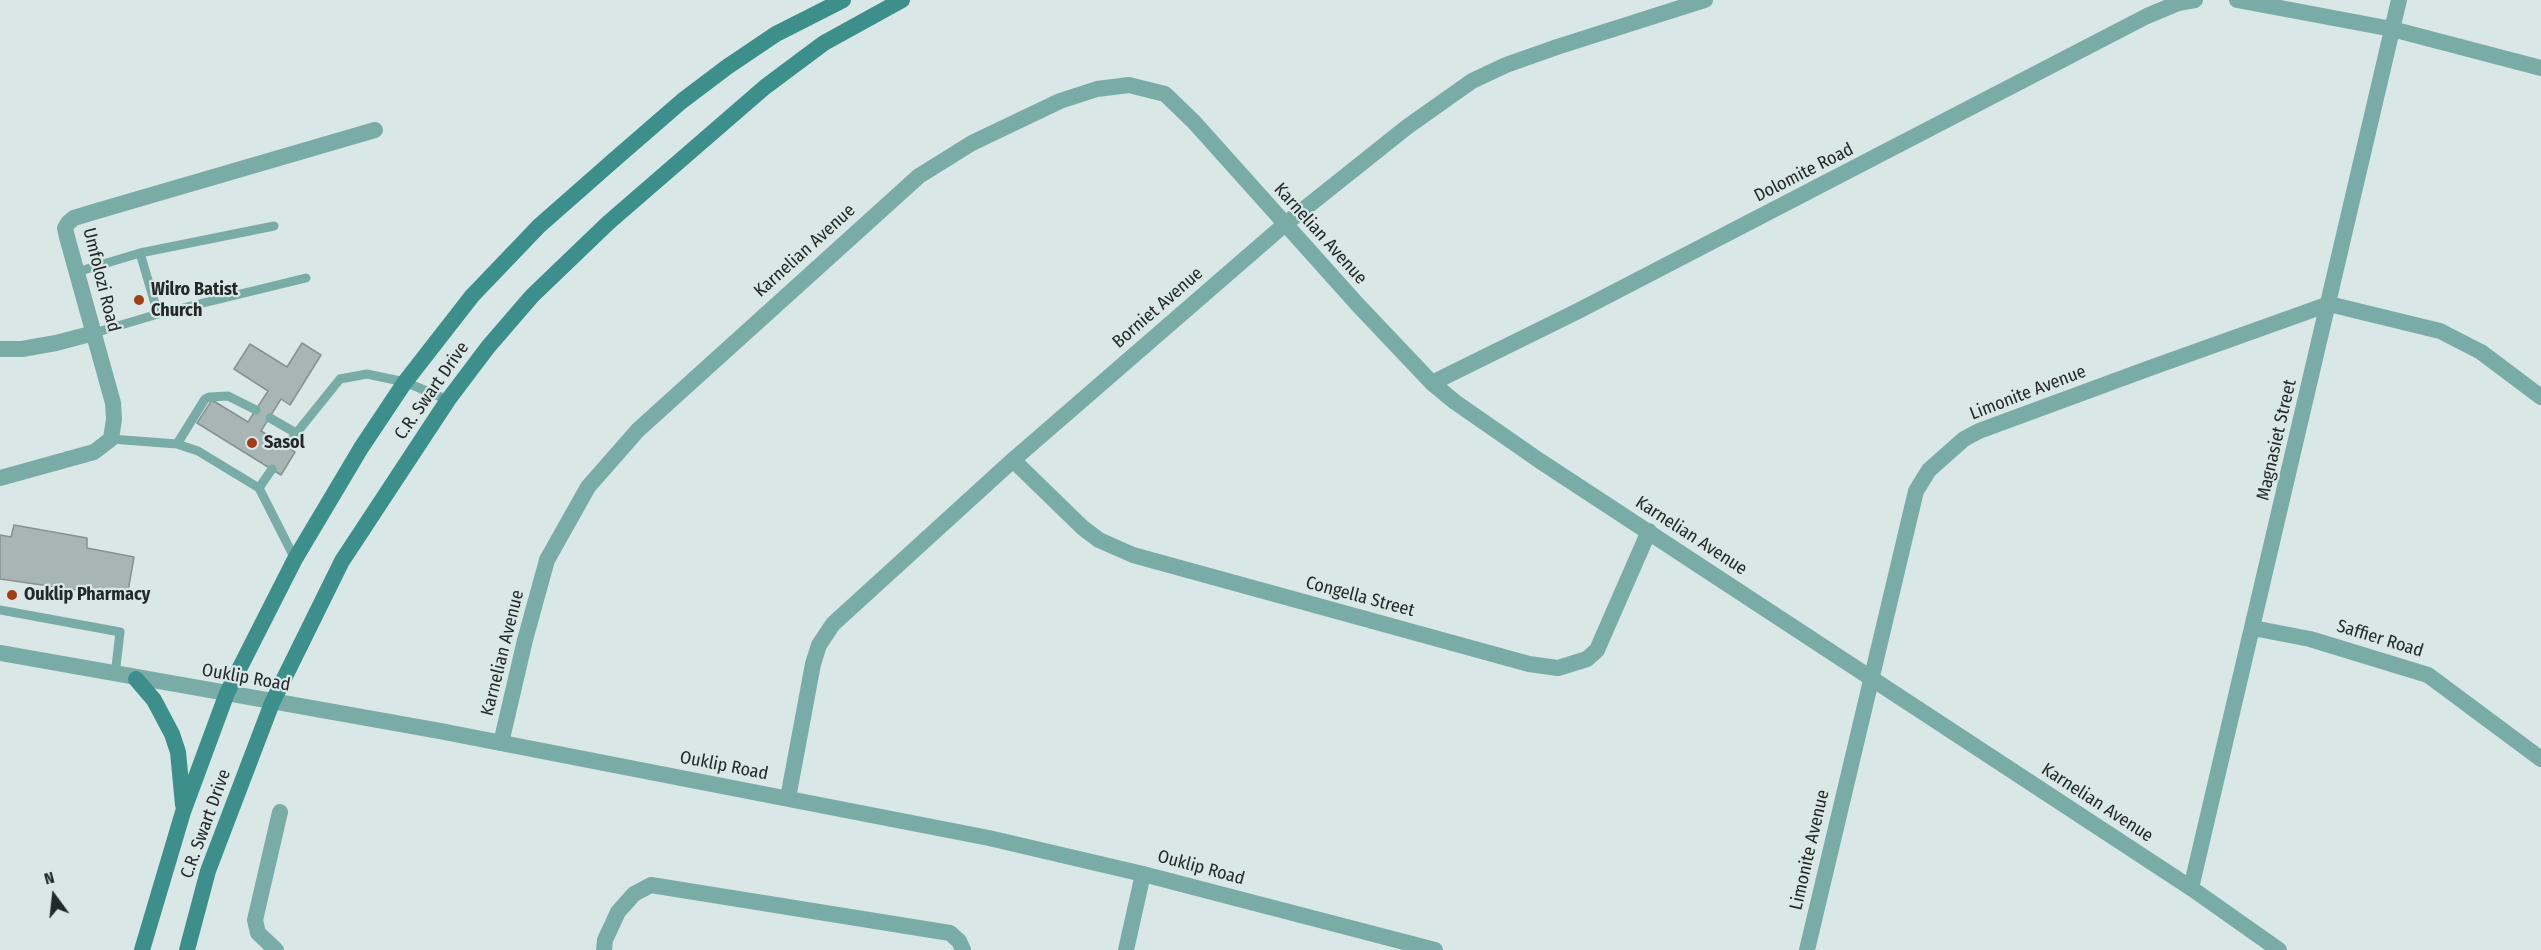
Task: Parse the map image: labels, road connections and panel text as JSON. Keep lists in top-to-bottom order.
{
  "streets": {
    "main road": ["C.R. Swart Drive"],
    "street": [
      "Dolomite Road",
      "Karnelian Avenue",
      "Umfolozi Road",
      "Borniet Avenue",
      "Limonite Avenue",
      "Magnasiet Street",
      "Congella Street",
      "Saffier Road",
      "Ouklip Road"
    ]
  },
  "crossings": [
    ["Dolomite Road", "Karnelian Avenue"],
    ["Karnelian Avenue", "Borniet Avenue"],
    ["Karnelian Avenue", "Limonite Avenue"],
    ["Karnelian Avenue", "Magnasiet Street"],
    ["Karnelian Avenue", "Congella Street"],
    ["Karnelian Avenue", "Ouklip Road"],
    ["Borniet Avenue", "Congella Street"],
    ["Borniet Avenue", "Ouklip Road"],
    ["C.R. Swart Drive", "Ouklip Road"],
    ["Limonite Avenue", "Magnasiet Street"],
    ["Magnasiet Street", "Saffier Road"]
  ],
  "places": ["Wilro Batist Church", "Sasol", "Ouklip Pharmacy"],
  "north": "top"
}
